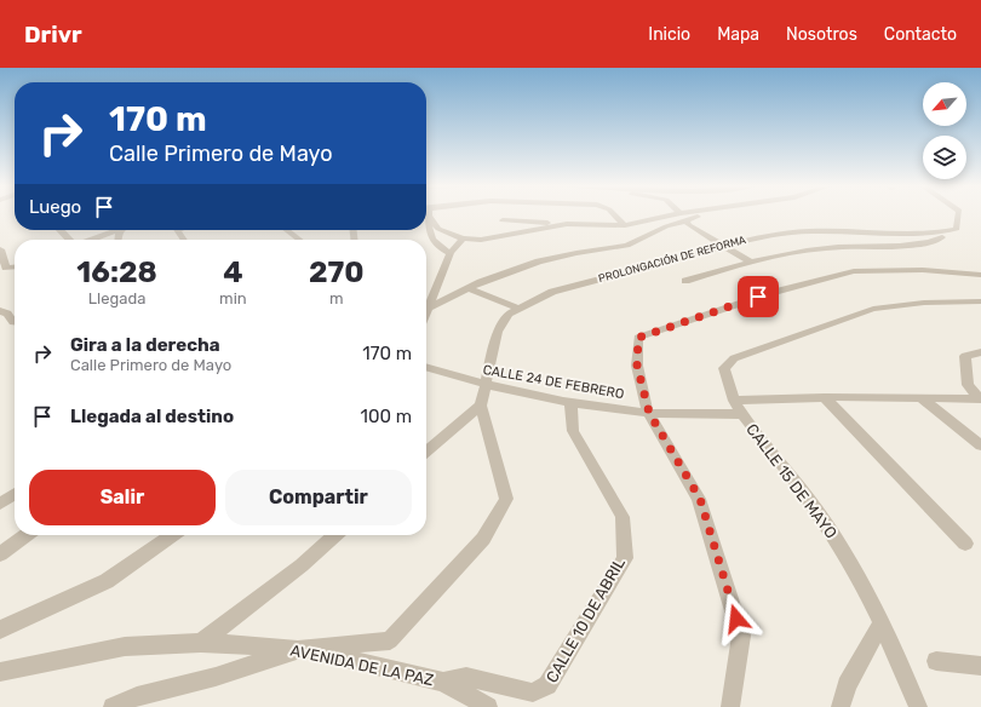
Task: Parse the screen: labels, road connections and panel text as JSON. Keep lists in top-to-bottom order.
{
  "streets": {
    "street": [
      "PROLONGACIÓN DE REFORMA",
      "CALLE 24 DE FEBRERO",
      "CALLE 15 DE MAYO",
      "CALLE 10 DE ABRIL",
      "AVENIDA DE LA PAZ"
    ]
  },
  "crossings": [
    ["PROLONGACIÓN DE REFORMA", "CALLE 24 DE FEBRERO"],
    ["CALLE 24 DE FEBRERO", "CALLE 15 DE MAYO"],
    ["CALLE 24 DE FEBRERO", "CALLE 10 DE ABRIL"],
    ["CALLE 10 DE ABRIL", "AVENIDA DE LA PAZ"]
  ],
  "north": "bottom left",
  "page": {
    "header": "Drivr",
    "nav": [
      "Inicio",
      "Mapa",
      "Nosotros",
      "Contacto"
    ],
    "turn": ["170 m", "Calle Primero de Mayo"],
    "then": "Luego",
    "eta": [
      "16:28",
      "Llegada",
      "4",
      "min",
      "270",
      "m"
    ],
    "list": [
      {
        "name": "Gira a la derecha",
        "note": "Calle Primero de Mayo",
        "value": "170 m"
      },
      {
        "name": "Llegada al destino",
        "value": "100 m"
      }
    ],
    "buttons": ["Salir", "Compartir"]
  }
}
